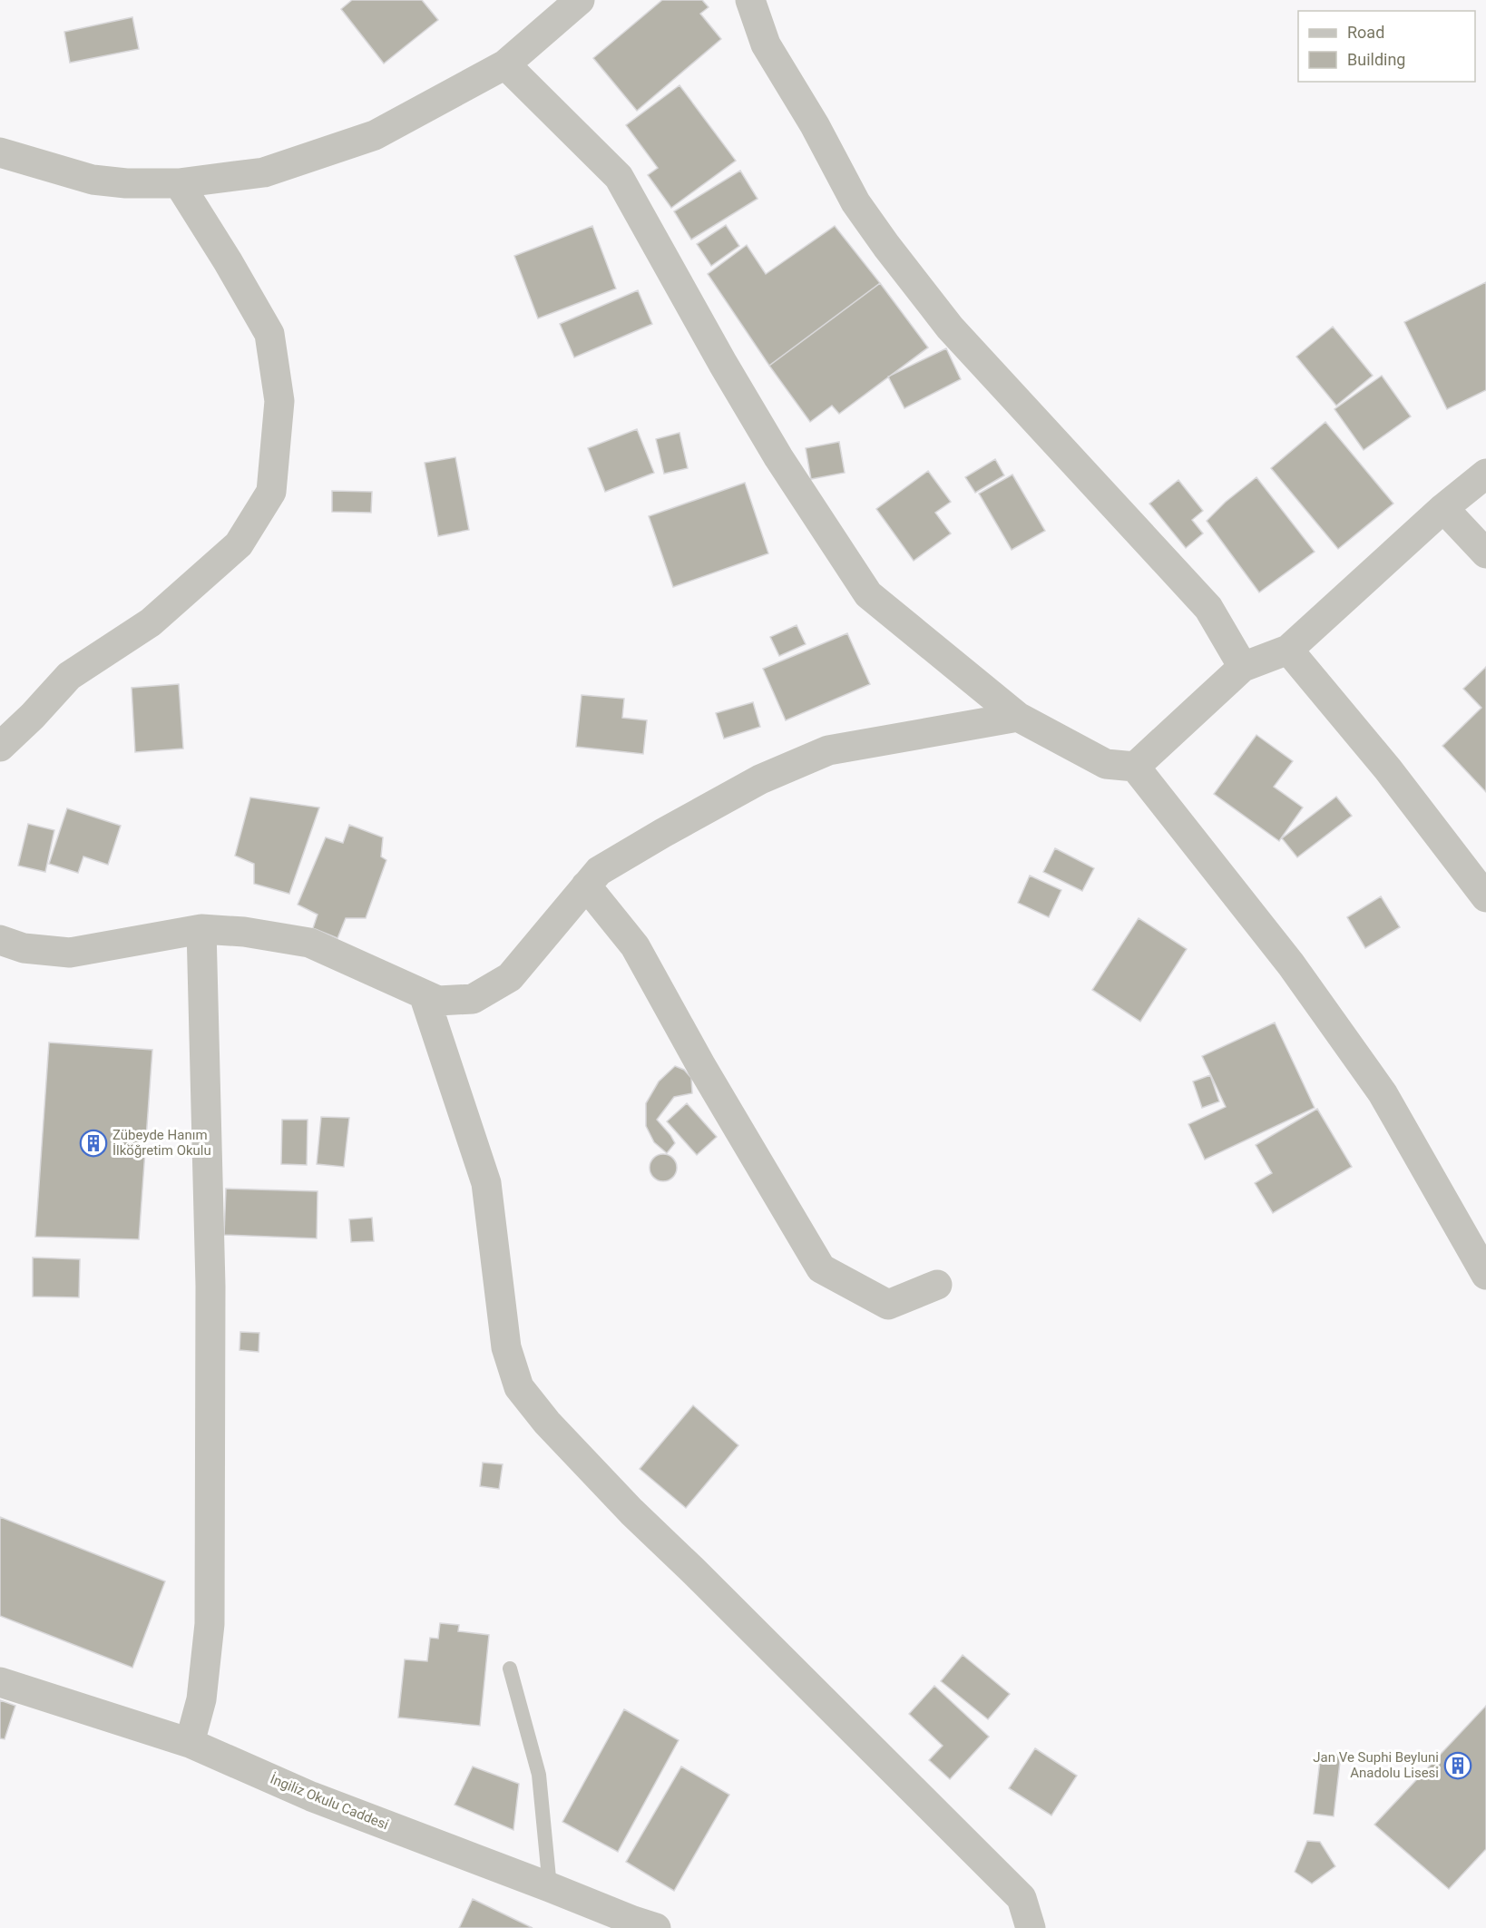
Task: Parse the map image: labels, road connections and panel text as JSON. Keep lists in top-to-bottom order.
{
  "streets": {
    "street": ["İngiliz Okulu Caddesi"]
  },
  "places": {
    "building": ["Zübeyde Hanım İlköğretim Okulu", "Jan Ve Suphi Beyluni Anadolu Lisesi"]
  },
  "legend": ["Road", "Building"]
}
